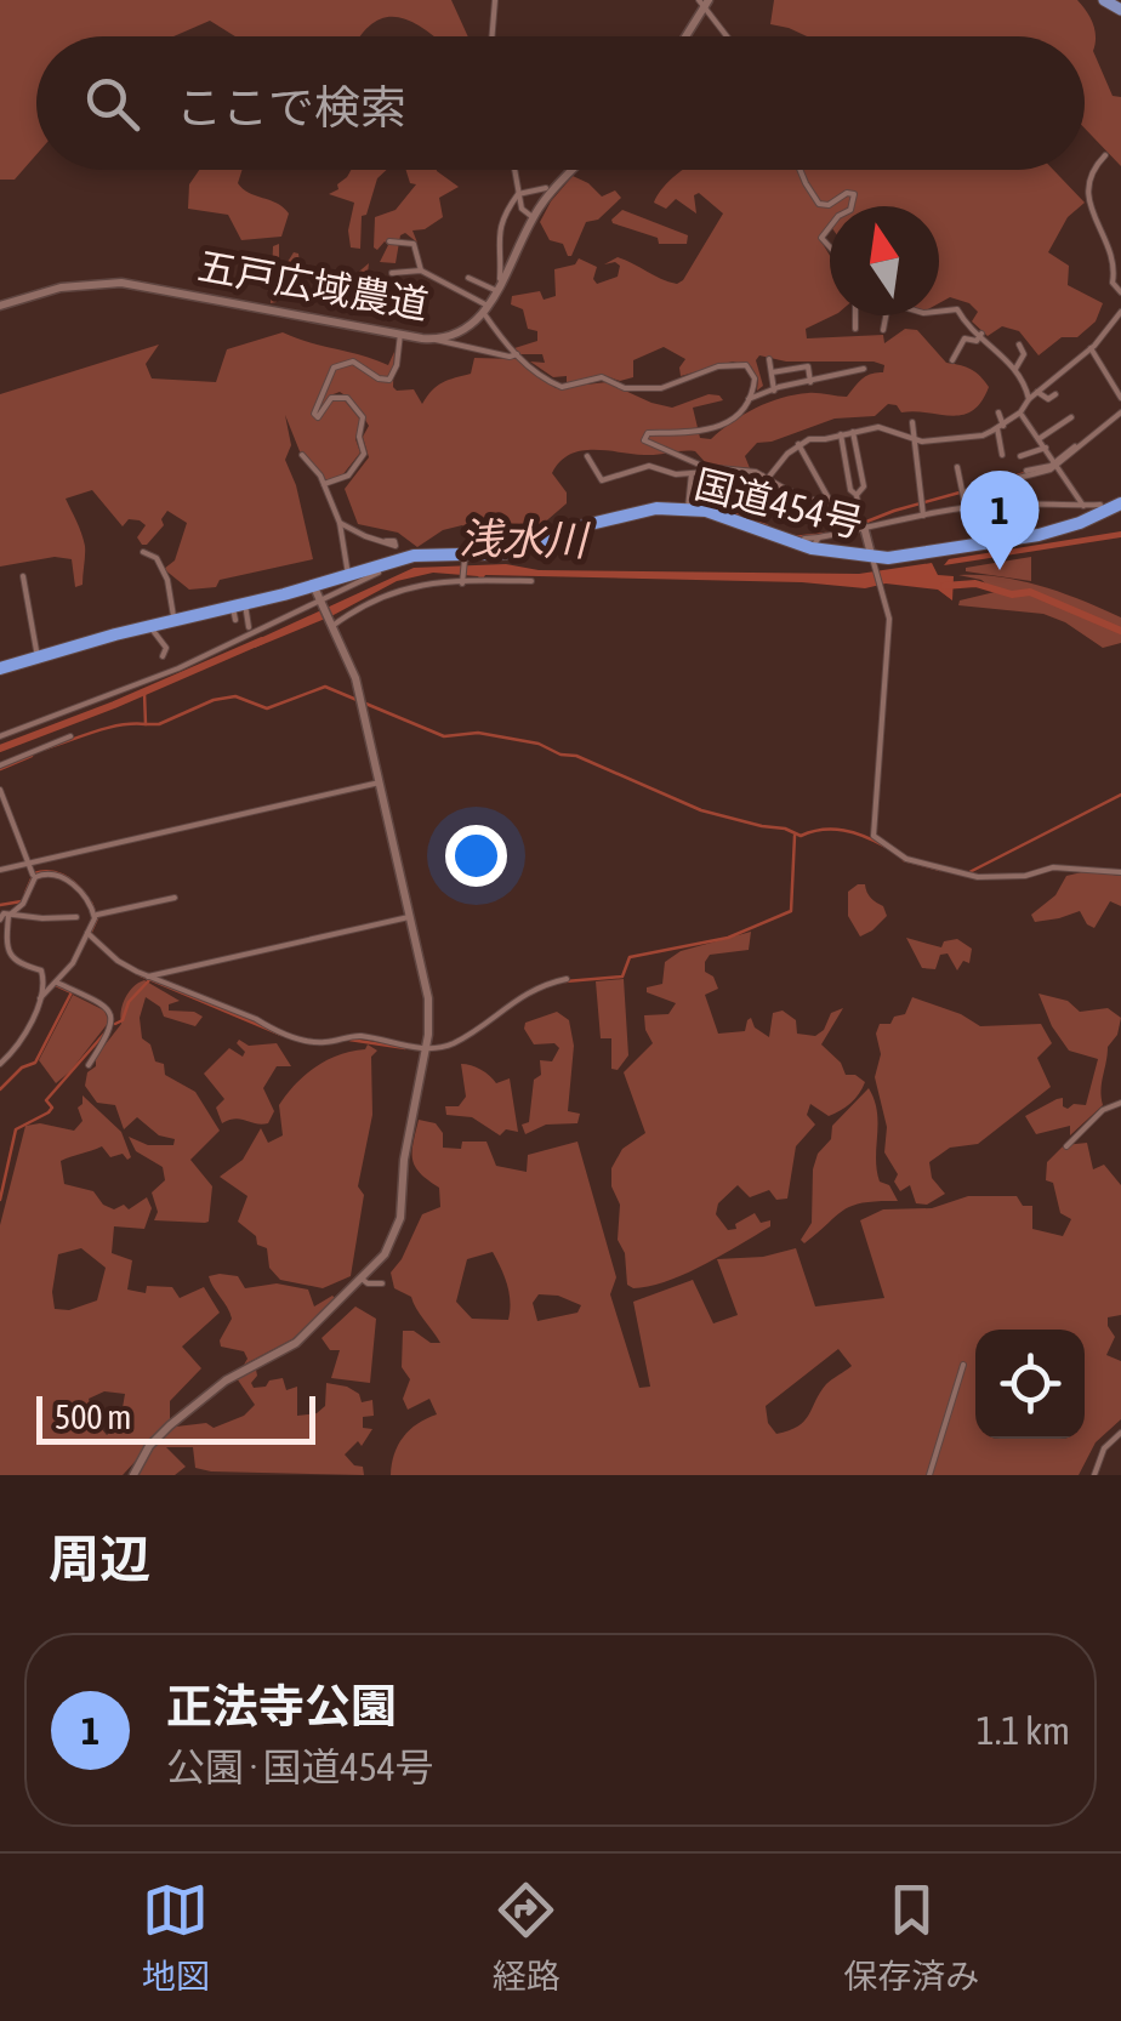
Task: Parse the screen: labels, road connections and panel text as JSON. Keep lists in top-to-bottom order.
{
  "streets": {
    "highway": ["国道454号"],
    "street": ["五戸広域農道"]
  },
  "water": ["浅水川"],
  "scale_bar": "500 m",
  "north": "top",
  "page": {
    "search": "ここで検索",
    "pins": "1",
    "scale": "500 m",
    "heading": "周辺",
    "list": [
      {
        "mark": "1",
        "name": "正法寺公園",
        "note": "公園 · 国道454号",
        "value": "1.1 km"
      }
    ],
    "nav": ["地図", "経路", "保存済み"]
  }
}
